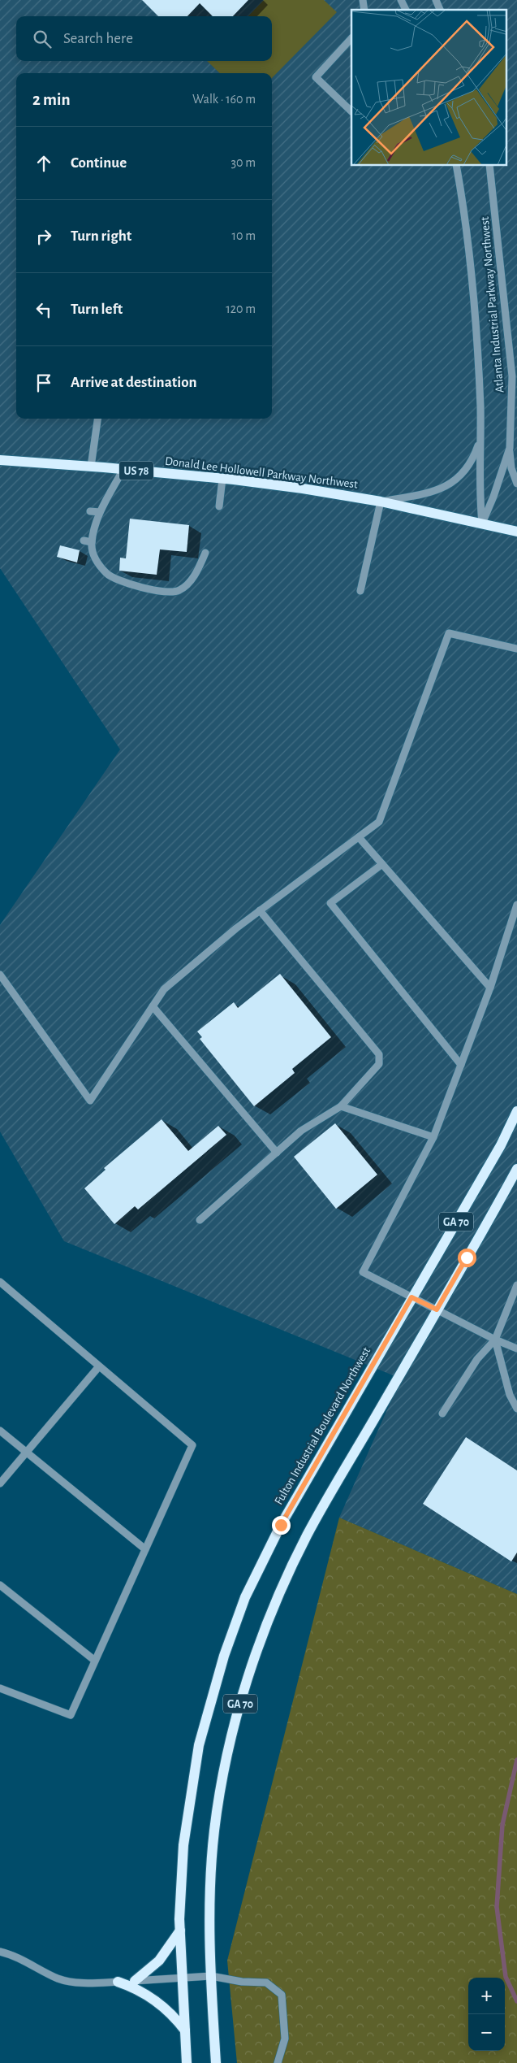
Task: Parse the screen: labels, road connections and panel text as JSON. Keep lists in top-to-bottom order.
{
  "streets": {
    "main road": [
      "US 78",
      "Donald Lee Hollowell Parkway Northwest",
      "GA 70",
      "Fulton Industrial Boulevard Northwest"
    ],
    "street": ["Atlanta Industrial Parkway Northwest"]
  },
  "crossings": [
    ["Atlanta Industrial Parkway Northwest", "Donald Lee Hollowell Parkway Northwest"]
  ],
  "page": {
    "search": "Search here",
    "heading": ["2 min", "Walk · 160 m"],
    "list": [
      ["Continue", "30 m"],
      ["Turn right", "10 m"],
      ["Turn left", "120 m"],
      "Arrive at destination"
    ],
    "map_buttons": ["+", "−"]
  }
}
